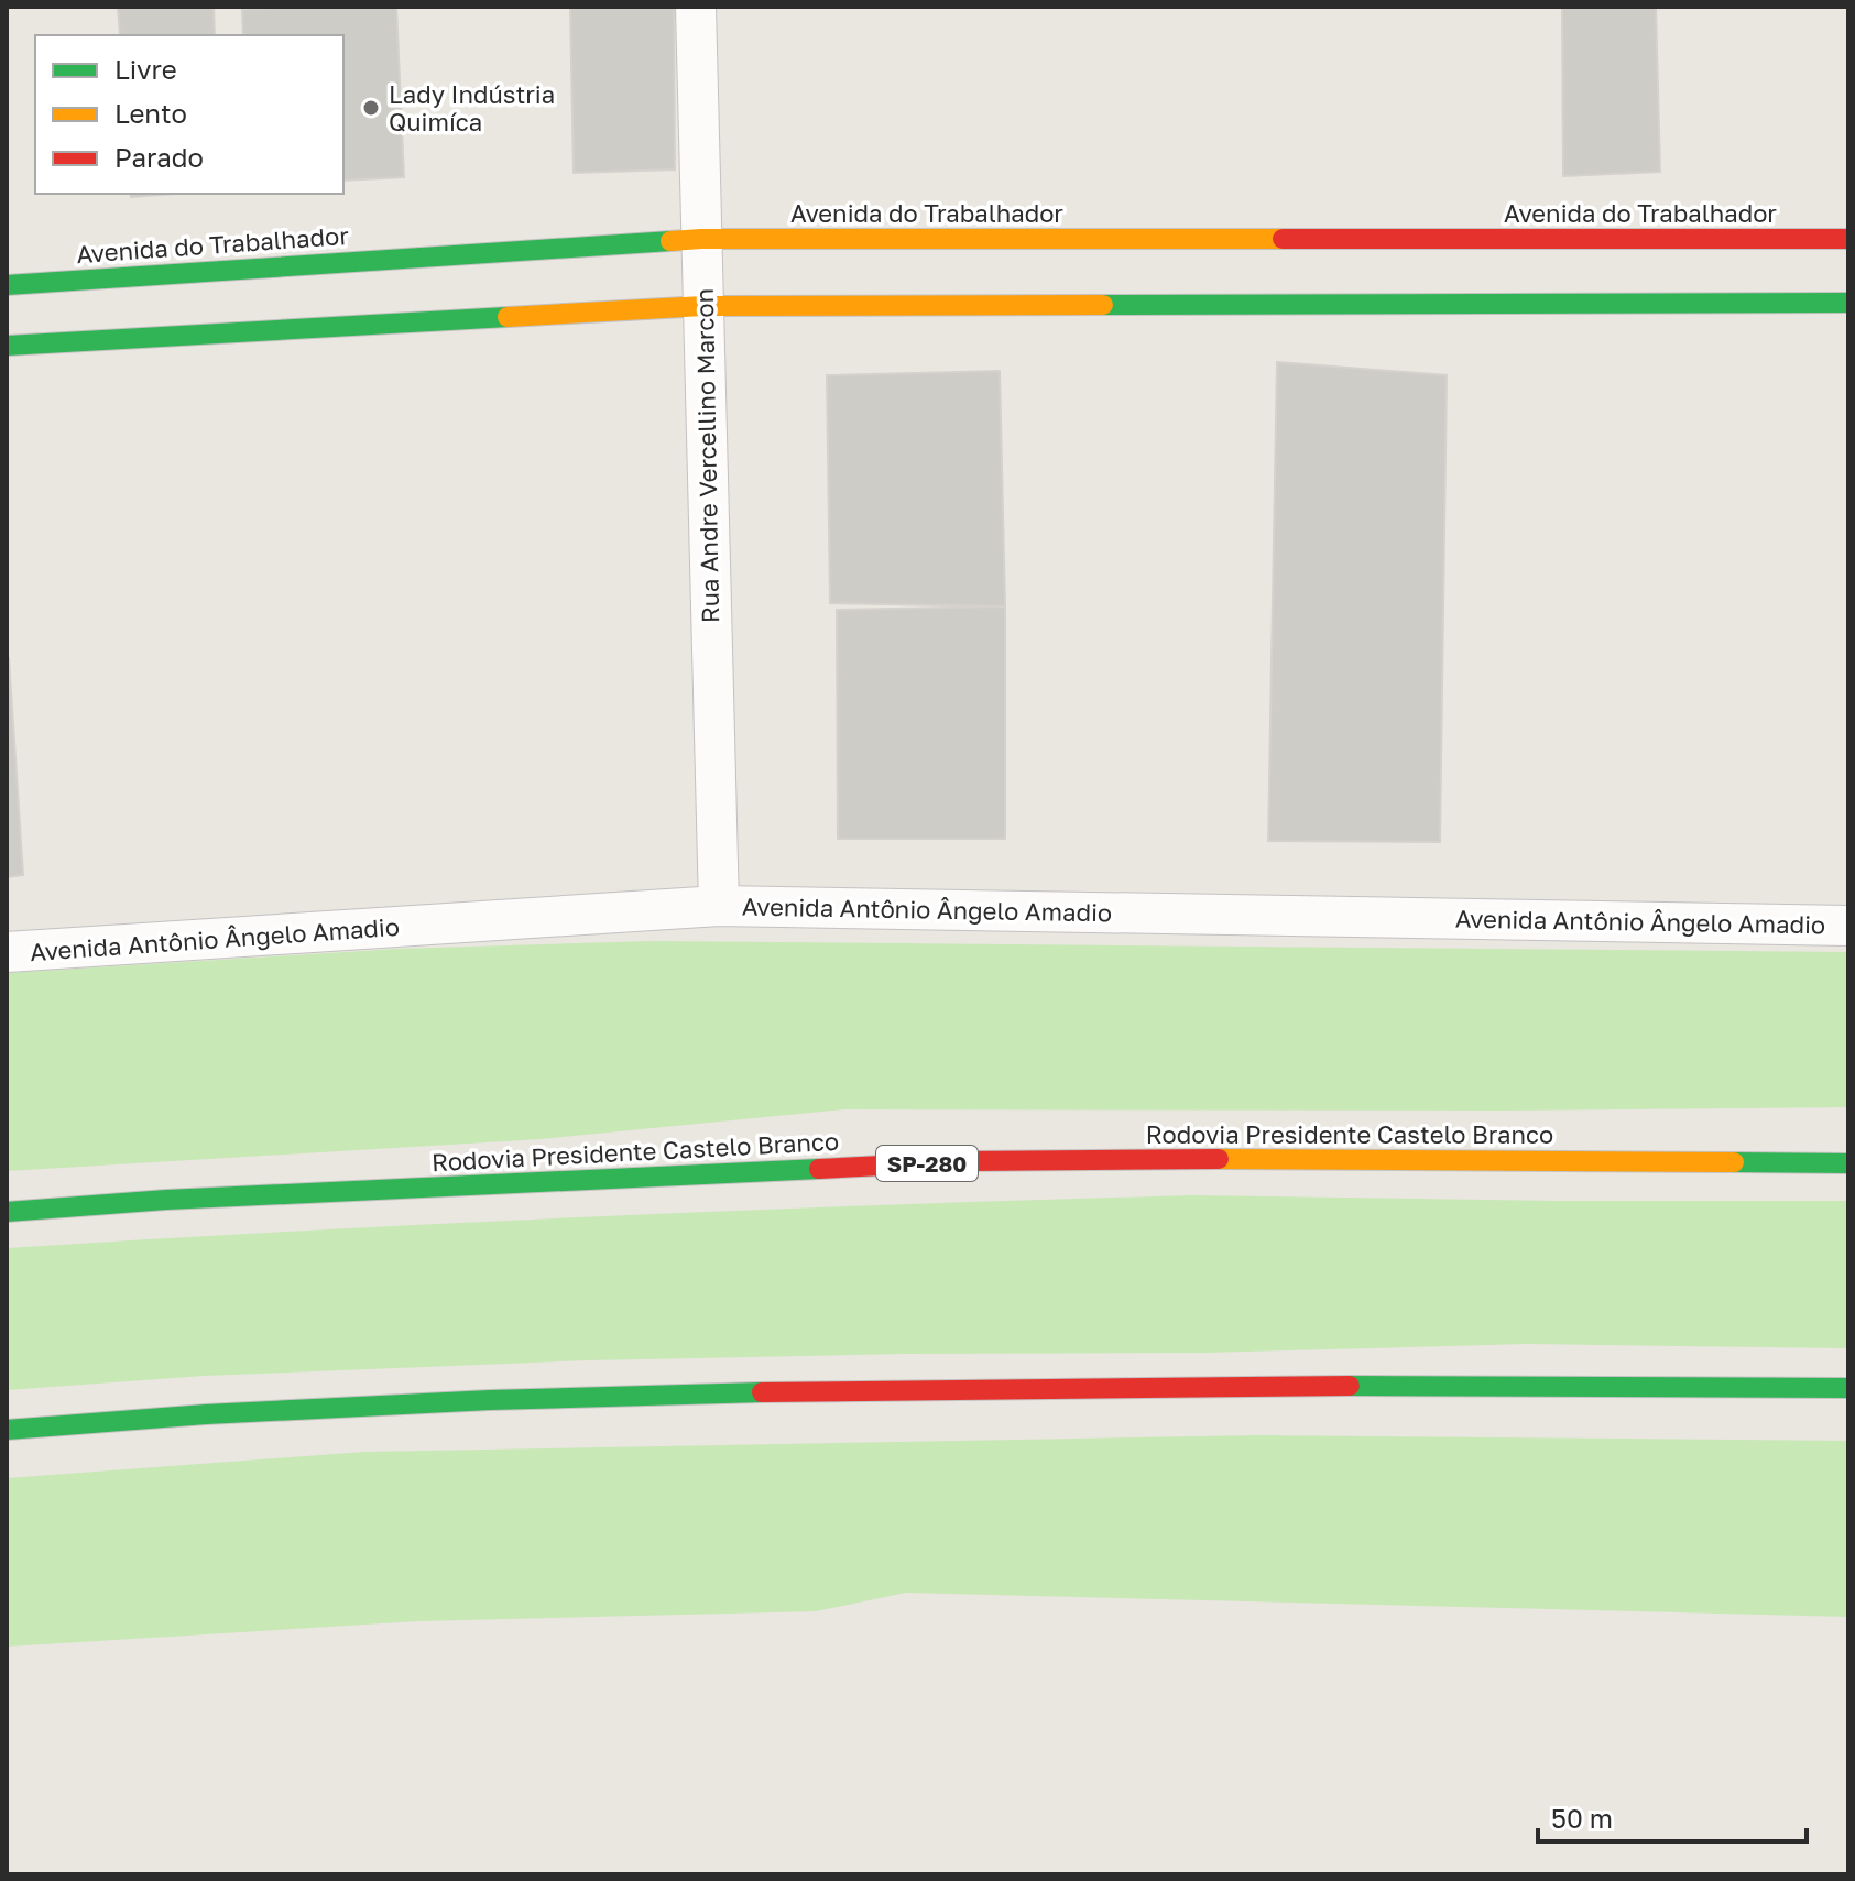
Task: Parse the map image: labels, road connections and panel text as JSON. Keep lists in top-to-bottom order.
{
  "streets": {
    "main road": ["Avenida do Trabalhador", "Rodovia Presidente Castelo Branco", "SP-280"],
    "street": ["Rua Andre Vercellino Marcon", "Avenida Antônio Ângelo Amadio"]
  },
  "crossings": [
    ["Avenida do Trabalhador", "Rua Andre Vercellino Marcon"],
    ["Rua Andre Vercellino Marcon", "Avenida Antônio Ângelo Amadio"]
  ],
  "places": ["Lady Indústria Quimíca"],
  "legend": ["Livre", "Lento", "Parado"],
  "scale_bar": "50 m"
}
